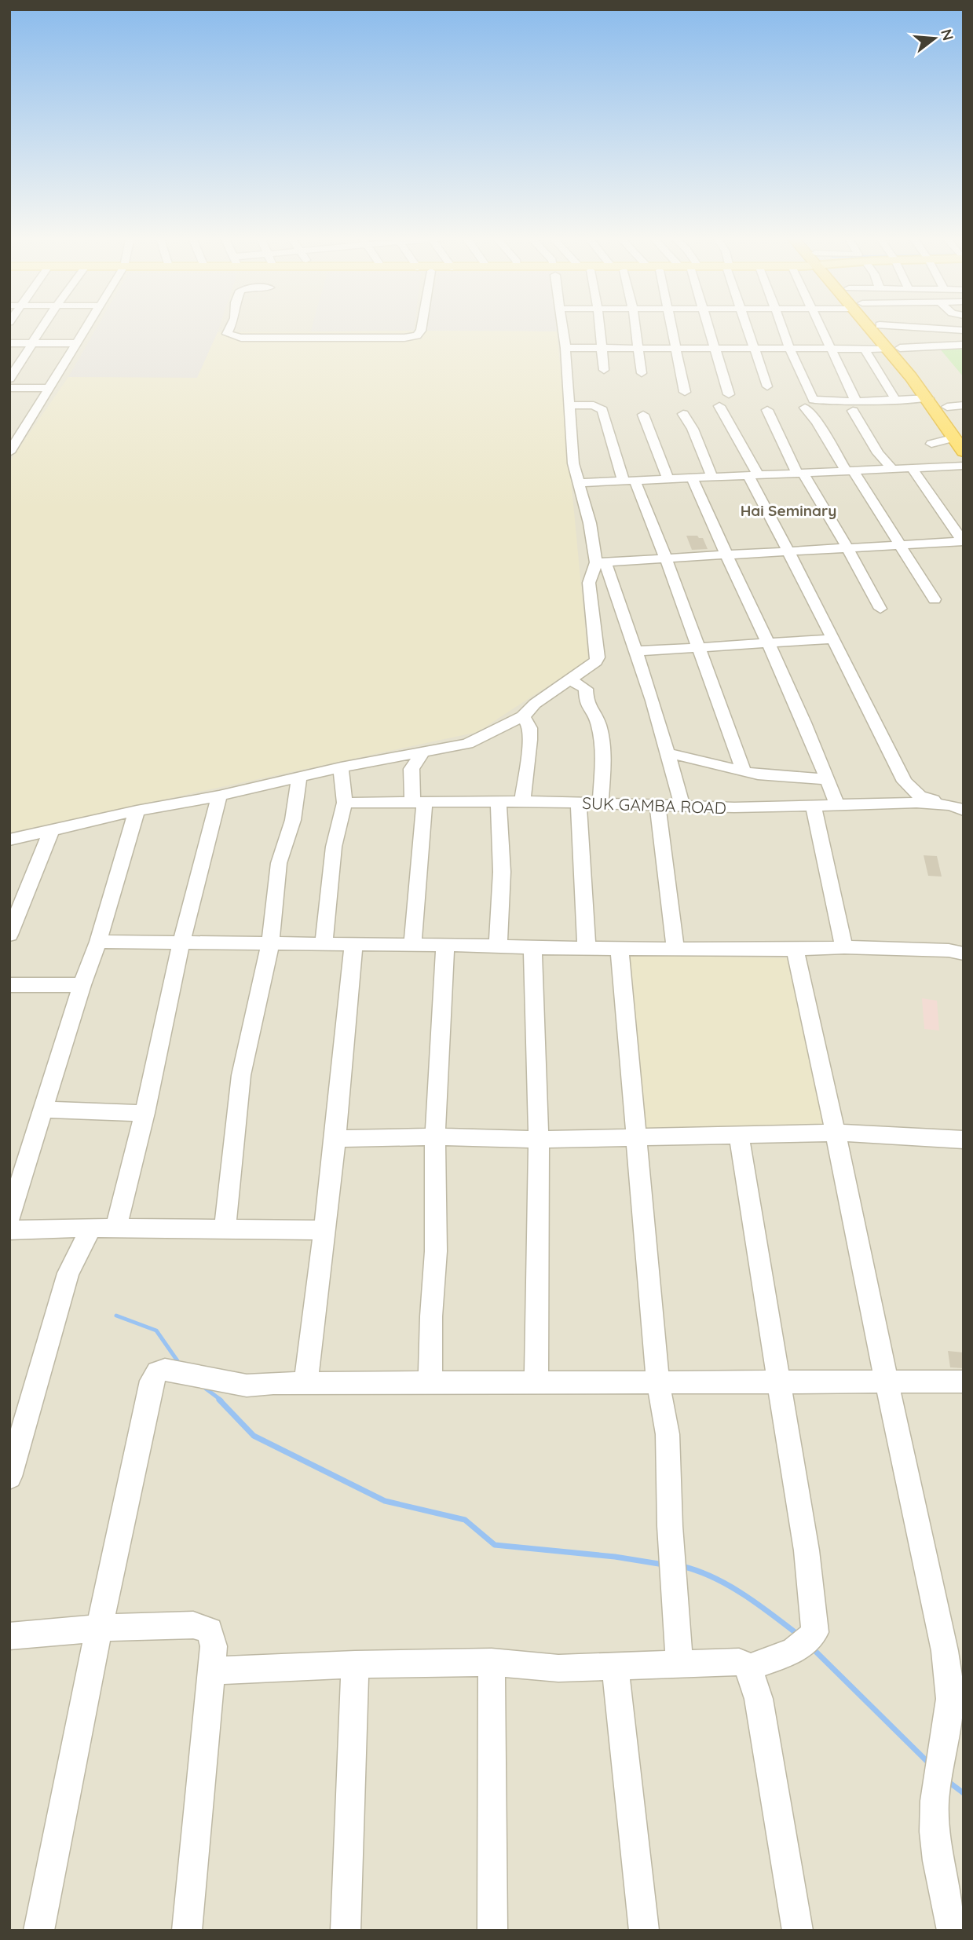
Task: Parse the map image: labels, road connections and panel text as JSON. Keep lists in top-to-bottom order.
{
  "streets": {
    "street": ["SUK GAMBA ROAD"]
  },
  "districts": ["Hai Seminary"],
  "north": "right"
}
